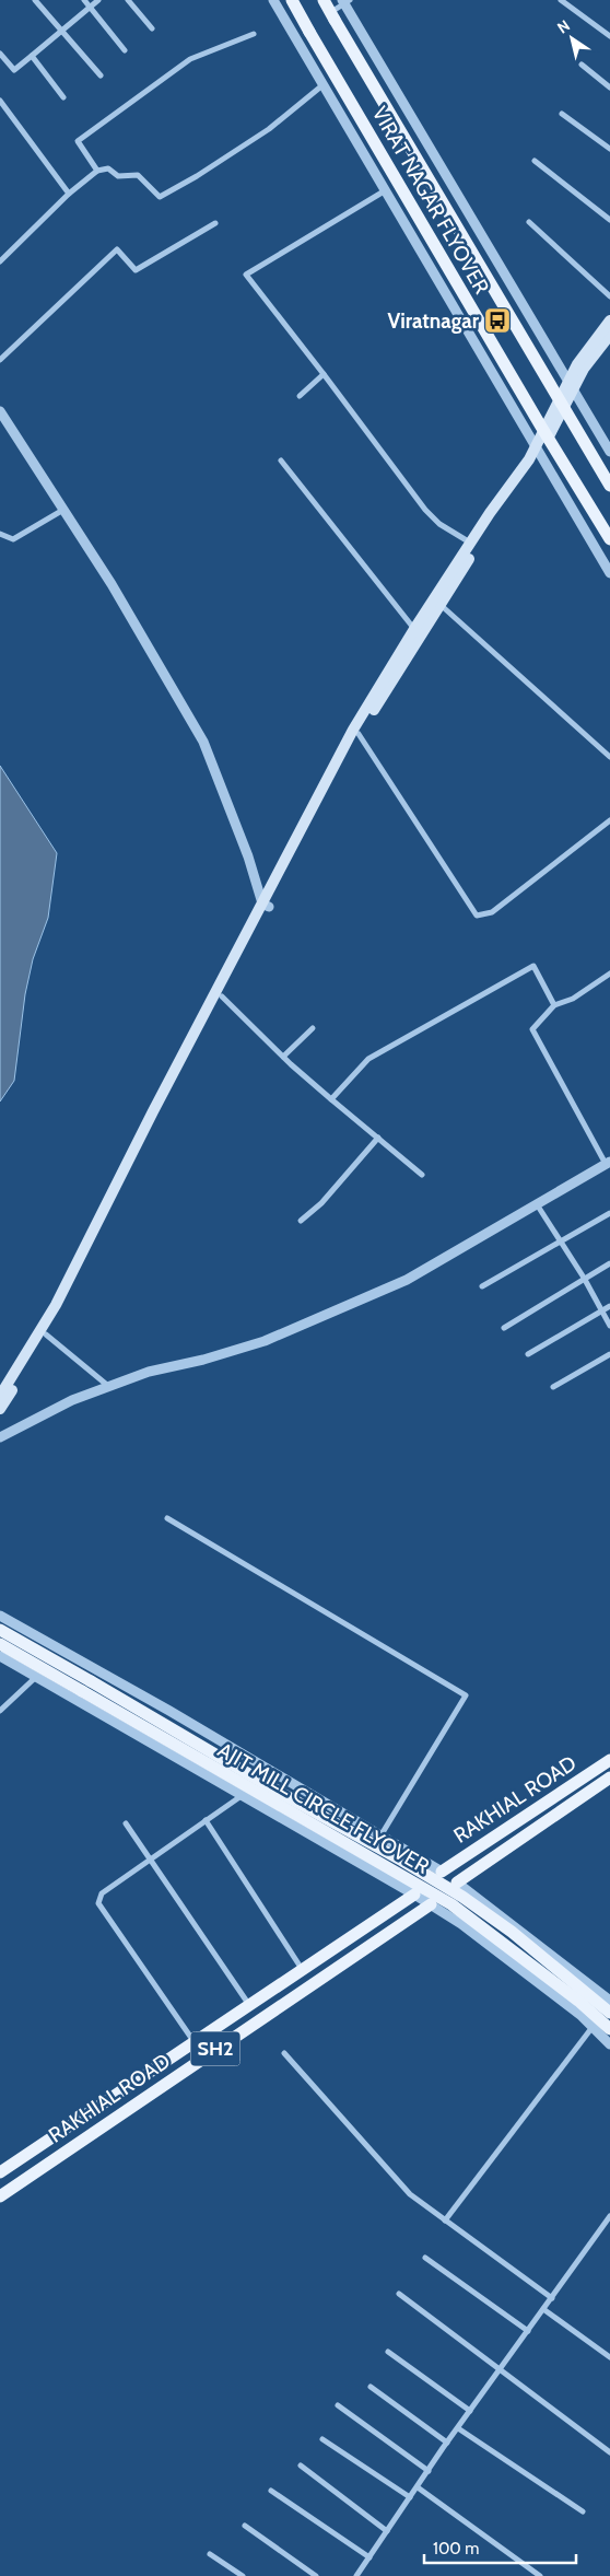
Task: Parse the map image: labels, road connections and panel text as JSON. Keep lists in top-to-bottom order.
{
  "streets": {
    "main road": [
      "VIRAT NAGAR FLYOVER",
      "RAKHIAL ROAD",
      "AJIT MILL CIRCLE FLYOVER",
      "SH2"
    ]
  },
  "places": {
    "bus stop": ["Viratnagar"]
  },
  "scale_bar": "100 m",
  "north": "top left"
}
